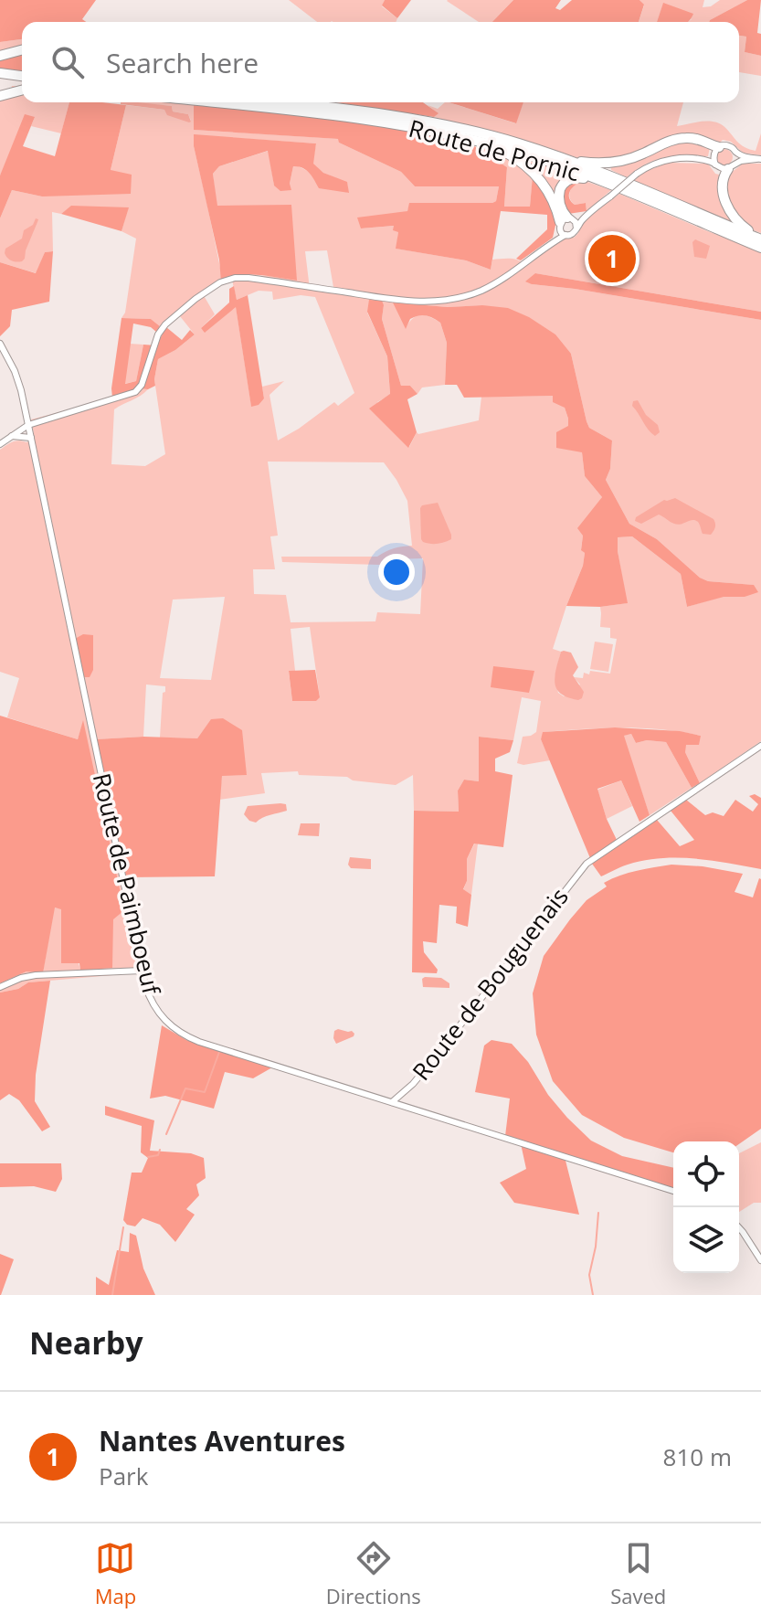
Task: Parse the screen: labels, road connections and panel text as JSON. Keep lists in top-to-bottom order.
{
  "streets": {
    "highway": ["Route de Pornic"],
    "street": ["Route de Paimboeuf", "Route de Bouguenais"]
  },
  "crossings": [
    ["Route de Paimboeuf", "Route de Bouguenais"]
  ],
  "page": {
    "search": "Search here",
    "pins": "1",
    "heading": "Nearby",
    "list": [
      {
        "mark": "1",
        "name": "Nantes Aventures",
        "note": "Park",
        "value": "810 m"
      }
    ],
    "nav": ["Map", "Directions", "Saved"]
  }
}
